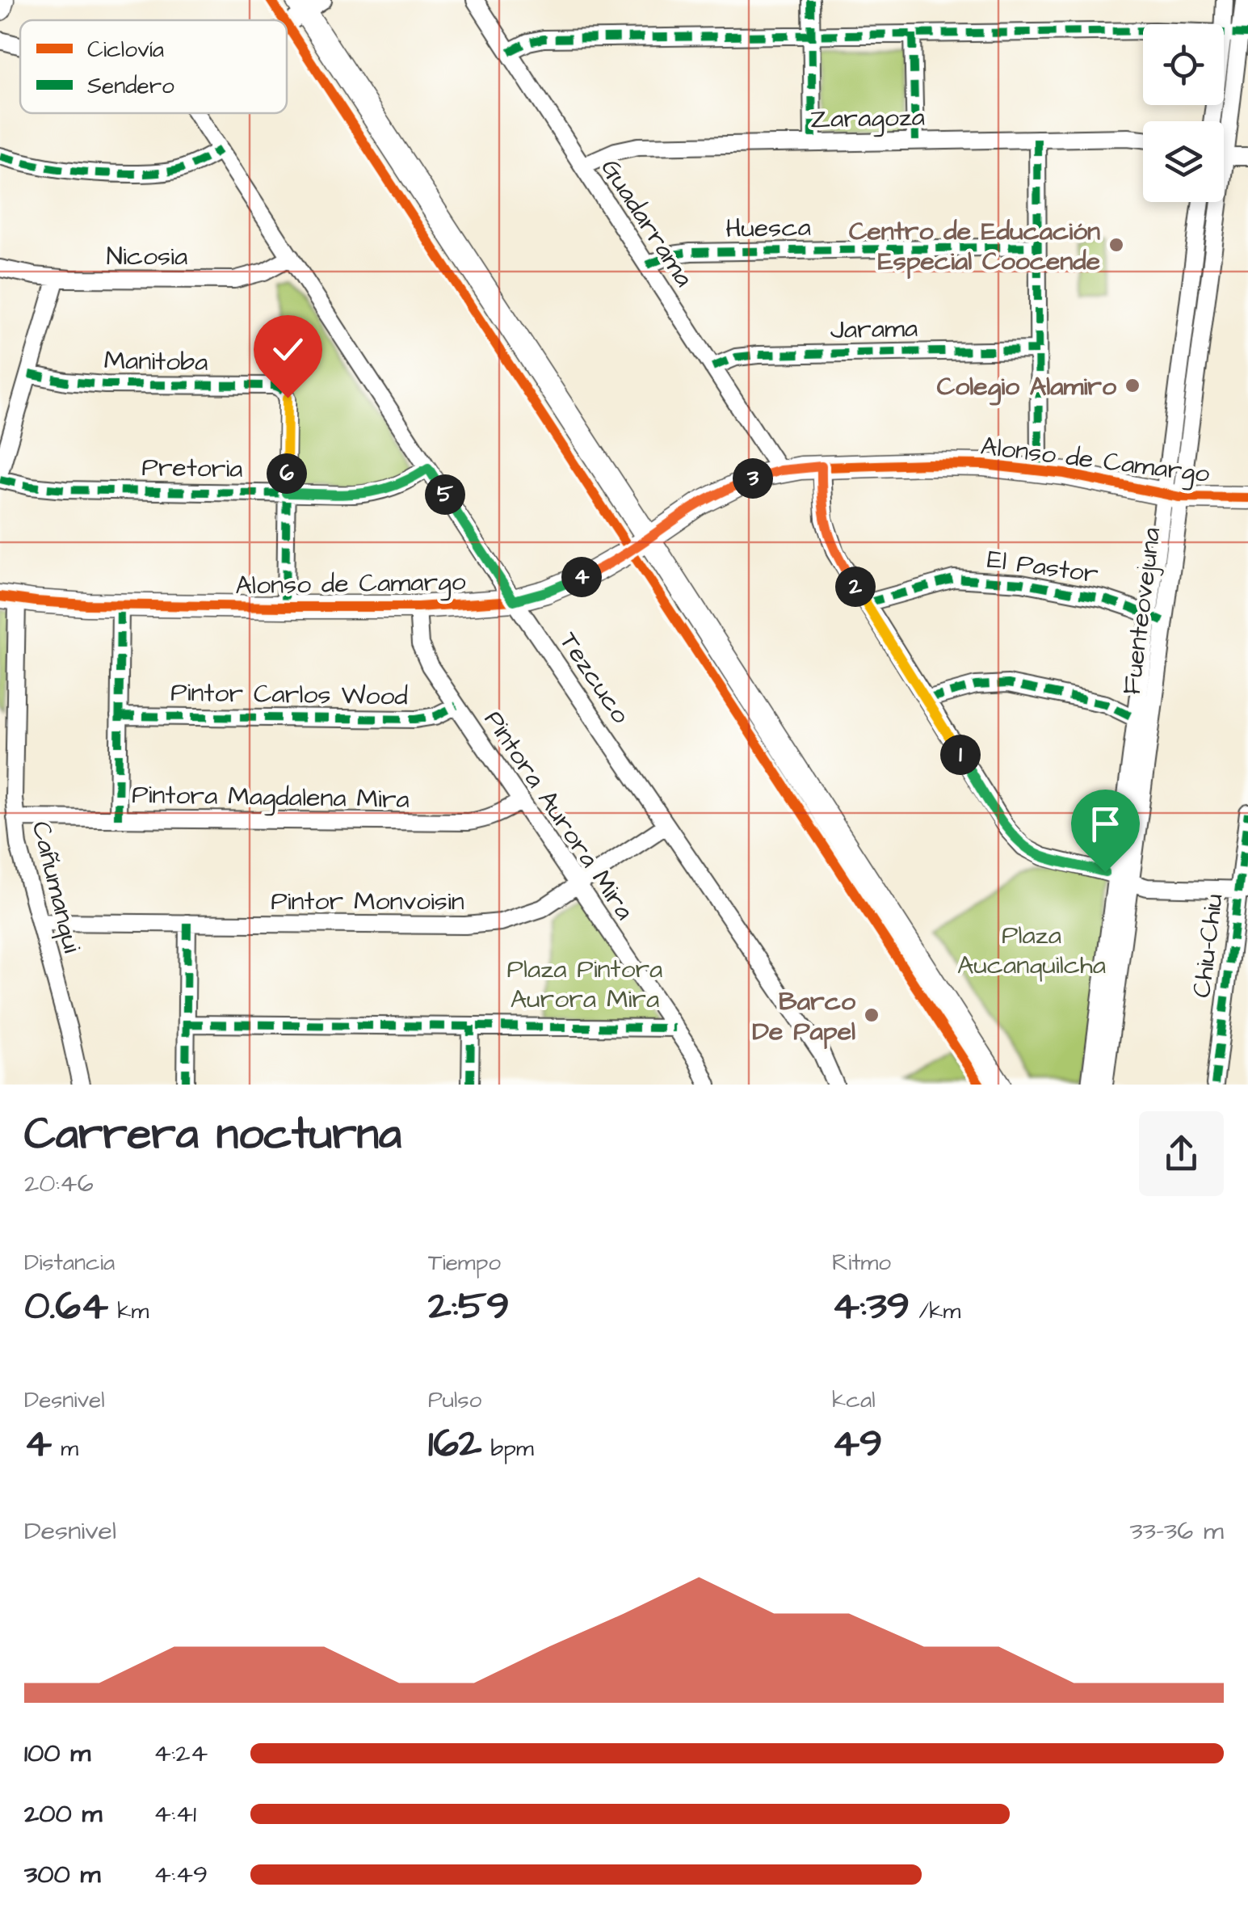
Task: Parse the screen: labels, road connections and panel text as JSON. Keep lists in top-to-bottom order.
{
  "streets": {
    "main road": ["Alonso de Camargo"],
    "street": [
      "Zaragoza",
      "Guadarrama",
      "Huesca",
      "Nicosia",
      "Jarama",
      "Manitoba",
      "Pretoria",
      "El Pastor",
      "Fuenteovejuna",
      "Tezcuco",
      "Pintor Carlos Wood",
      "Pintora Magdalena Mira",
      "Pintora Aurora Mira",
      "Cañumanqui",
      "Pintor Monvoisin",
      "Chiu-Chiu"
    ]
  },
  "crossings": [
    ["Zaragoza", "Guadarrama"],
    ["Guadarrama", "Huesca"],
    ["Guadarrama", "Jarama"],
    ["Guadarrama", "Alonso de Camargo"],
    ["Nicosia", "Tezcuco"],
    ["Manitoba", "Pretoria"],
    ["Alonso de Camargo", "Fuenteovejuna"],
    ["Alonso de Camargo", "Tezcuco"],
    ["Alonso de Camargo", "Pintora Aurora Mira"],
    ["Alonso de Camargo", "Cañumanqui"],
    ["Pretoria", "Tezcuco"],
    ["El Pastor", "Fuenteovejuna"],
    ["Tezcuco", "Pintor Monvoisin"],
    ["Pintor Carlos Wood", "Pintora Aurora Mira"],
    ["Pintora Magdalena Mira", "Pintora Aurora Mira"],
    ["Pintora Magdalena Mira", "Cañumanqui"],
    ["Pintora Aurora Mira", "Pintor Monvoisin"],
    ["Cañumanqui", "Pintor Monvoisin"]
  ],
  "parks": ["Plaza Aucanquilcha", "Plaza Pintora Aurora Mira"],
  "places": ["Centro de Educación Especial Coocende", "Colegio Alamiro", "Barco De Papel"],
  "legend": ["Ciclovía", "Sendero"],
  "page": {
    "pins": [
      "6",
      "3",
      "5",
      "4",
      "2",
      "1"
    ],
    "heading": ["Carrera nocturna", "20:46"],
    "stats": [
      ["Distancia", "0.64 km"],
      ["Tiempo", "2:59"],
      ["Ritmo", "4:39 /km"],
      ["Desnivel", "4 m"],
      ["Pulso", "162 bpm"],
      ["kcal", "49"]
    ],
    "chart": ["Desnivel", "33–36 m"],
    "list": [
      {
        "name": "100 m",
        "note": "4:24"
      },
      {
        "name": "200 m",
        "note": "4:41"
      },
      {
        "name": "300 m",
        "note": "4:49"
      }
    ]
  }
}
